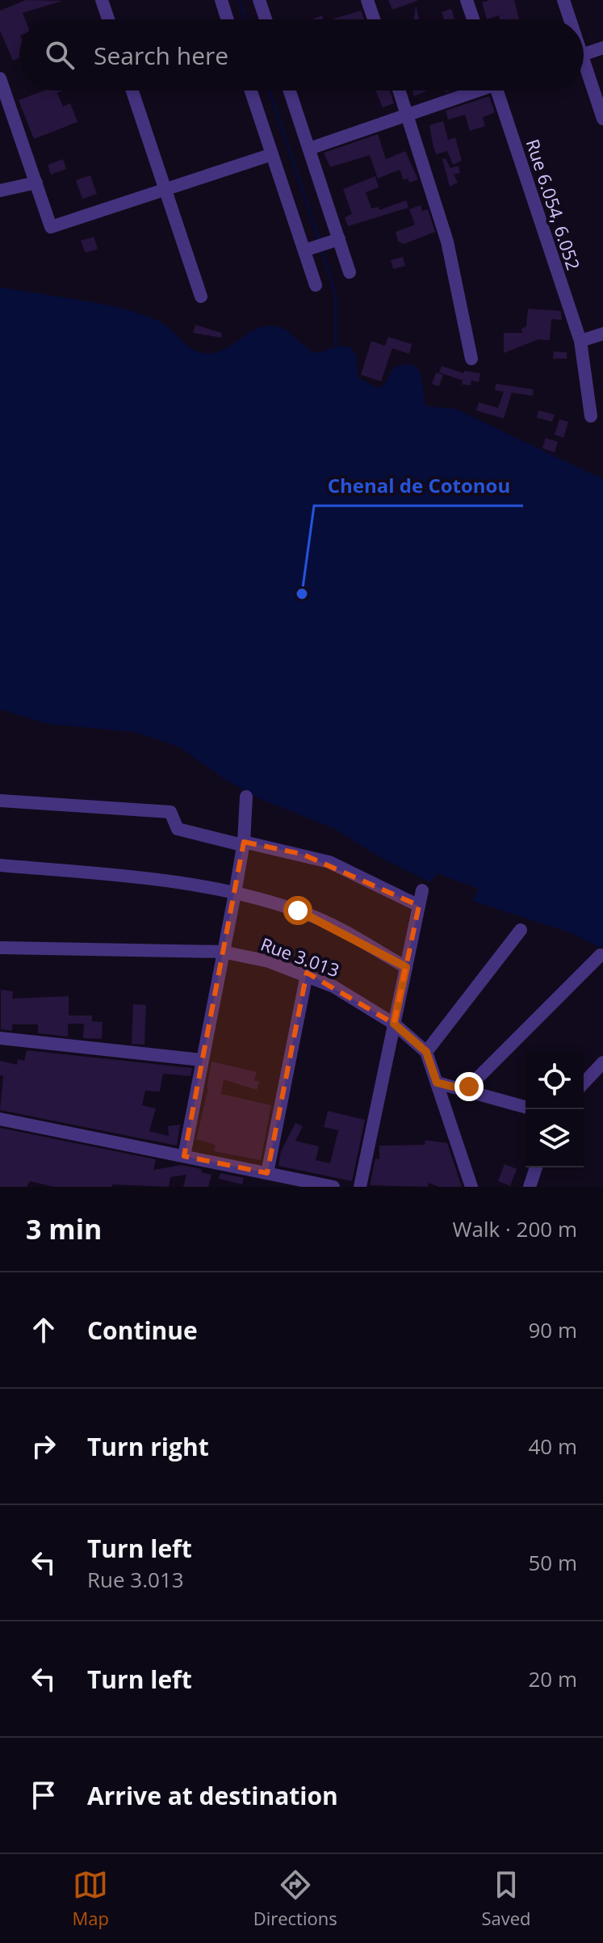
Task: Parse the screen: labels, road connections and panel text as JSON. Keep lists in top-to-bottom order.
{
  "streets": {
    "street": ["Rue 6.054, 6.052", "Rue 3.013"]
  },
  "places": ["Chenal de Cotonou"],
  "page": {
    "search": "Search here",
    "heading": ["3 min", "Walk · 200 m"],
    "list": [
      ["Continue", "90 m"],
      ["Turn right", "40 m"],
      ["Turn left", "Rue 3.013", "50 m"],
      ["Turn left", "20 m"],
      "Arrive at destination"
    ],
    "nav": ["Map", "Directions", "Saved"]
  }
}
